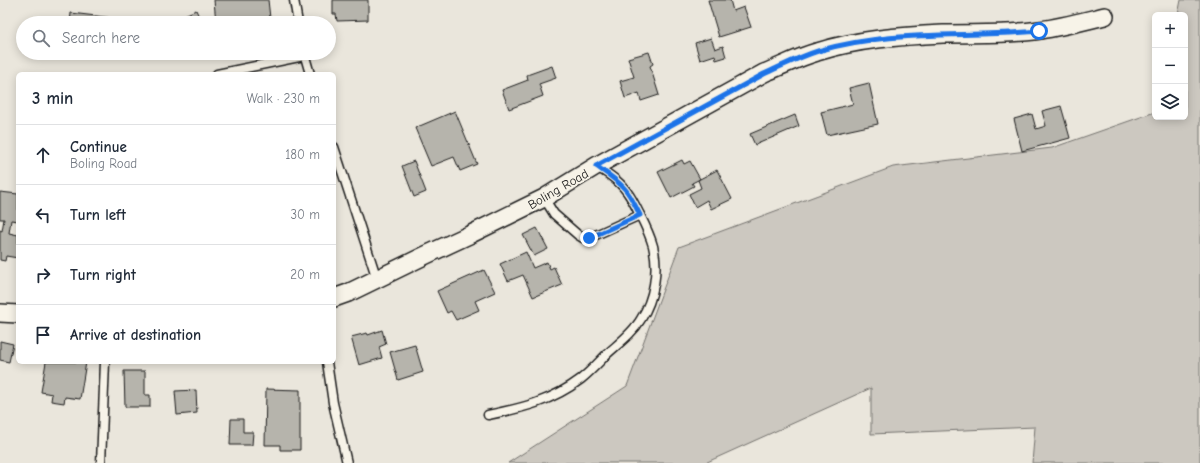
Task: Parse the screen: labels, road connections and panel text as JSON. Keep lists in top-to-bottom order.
{
  "streets": {
    "street": ["Boling Road"]
  },
  "page": {
    "map_buttons": ["+", "−"],
    "search": "Search here",
    "heading": ["3 min", "Walk · 230 m"],
    "list": [
      ["Continue", "Boling Road", "180 m"],
      ["Turn left", "30 m"],
      ["Turn right", "20 m"],
      "Arrive at destination"
    ]
  }
}
